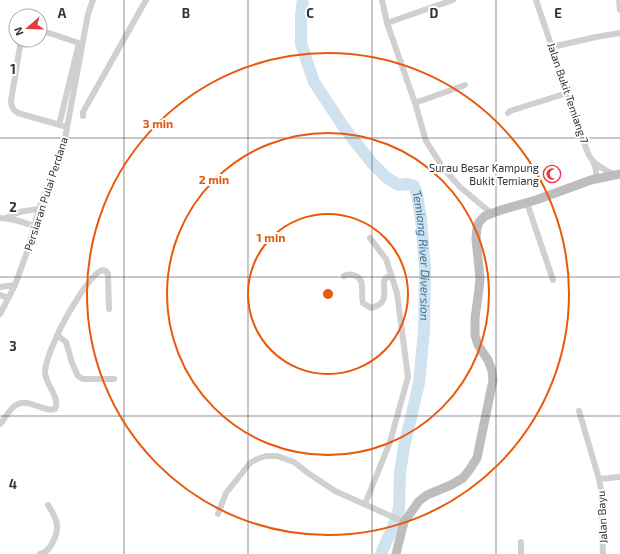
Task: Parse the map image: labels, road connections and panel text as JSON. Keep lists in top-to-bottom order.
{
  "streets": {
    "street": ["Jalan Bukit Temiang 7", "Persiaran Pulai Perdana", "Jalan Bayu"]
  },
  "water": ["Temiang River Diversion"],
  "places": {
    "mosque": ["Surau Besar Kampung Bukit Temiang"]
  },
  "north": "left",
  "grid": {
    "columns": [
      "A",
      "B",
      "C",
      "D",
      "E"
    ],
    "rows": [
      "1",
      "2",
      "3",
      "4"
    ]
  },
  "rings": ["3 min", "2 min", "1 min"]
}
